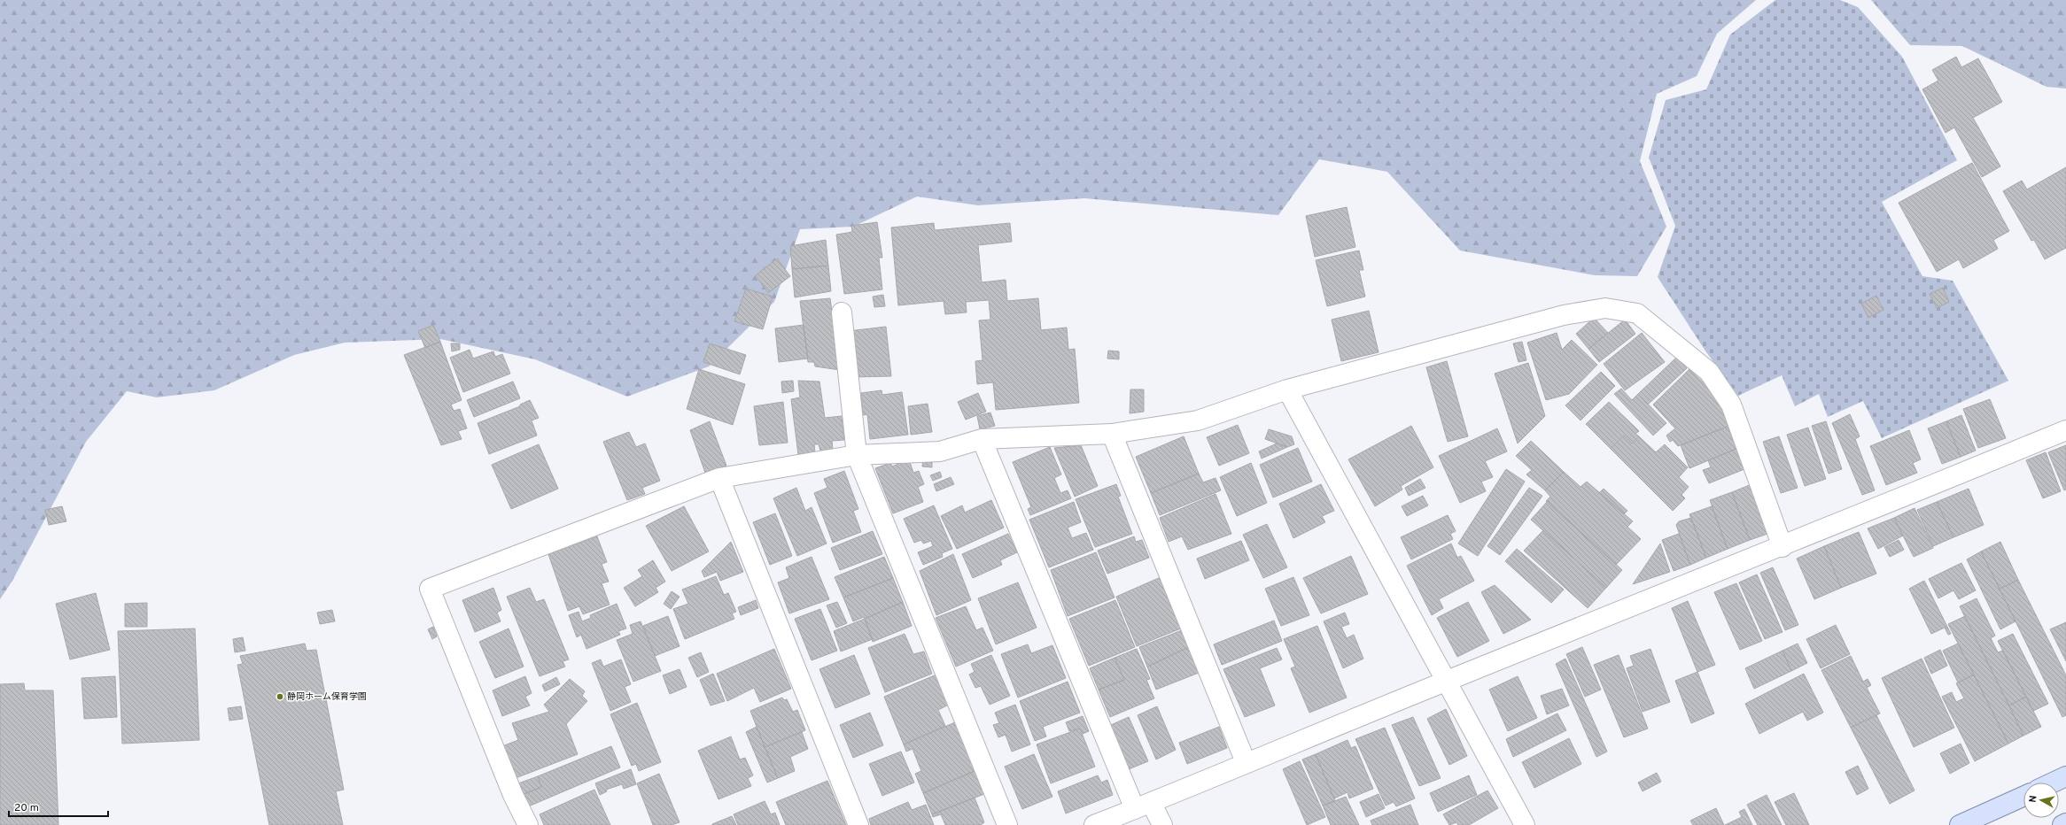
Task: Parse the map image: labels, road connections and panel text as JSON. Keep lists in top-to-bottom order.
{
  "places": ["静岡ホーム保育学園"],
  "scale_bar": "20 m",
  "north": "left"
}
